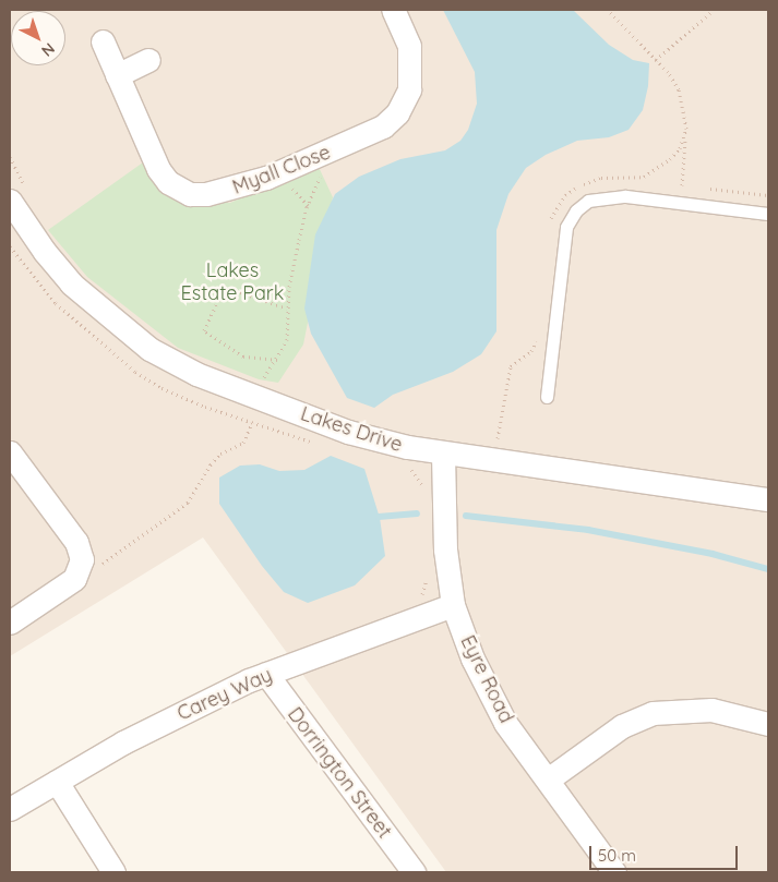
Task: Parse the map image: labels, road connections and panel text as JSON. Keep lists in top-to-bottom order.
{
  "streets": {
    "street": [
      "Myall Close",
      "Lakes Drive",
      "Eyre Road",
      "Carey Way",
      "Dorrington Street"
    ]
  },
  "crossings": [
    ["Lakes Drive", "Eyre Road"],
    ["Eyre Road", "Carey Way"],
    ["Carey Way", "Dorrington Street"]
  ],
  "parks": ["Lakes Estate Park"],
  "scale_bar": "50 m",
  "north": "bottom right"
}
